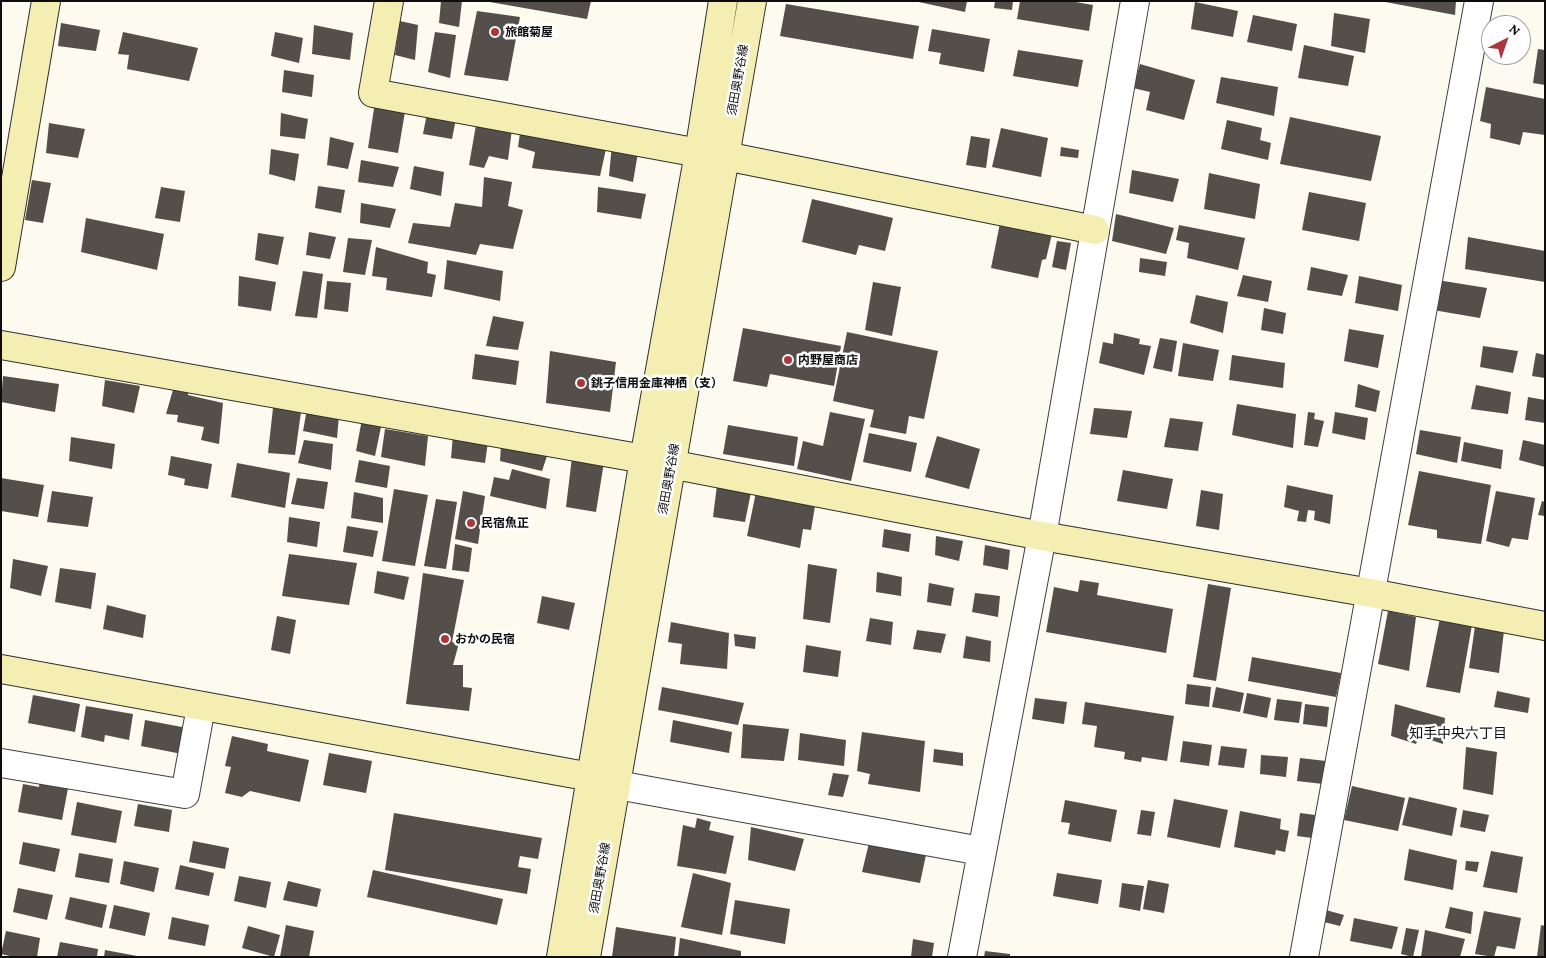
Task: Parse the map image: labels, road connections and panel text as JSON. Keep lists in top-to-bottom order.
{
  "streets": {
    "street": ["須田奥野谷線"]
  },
  "districts": ["知手中央六丁目"],
  "places": [
    "旅館菊屋",
    "内野屋商店",
    "銚子信用金庫神栖（支）",
    "民宿魚正",
    "おかの民宿"
  ],
  "north": "top right"
}
